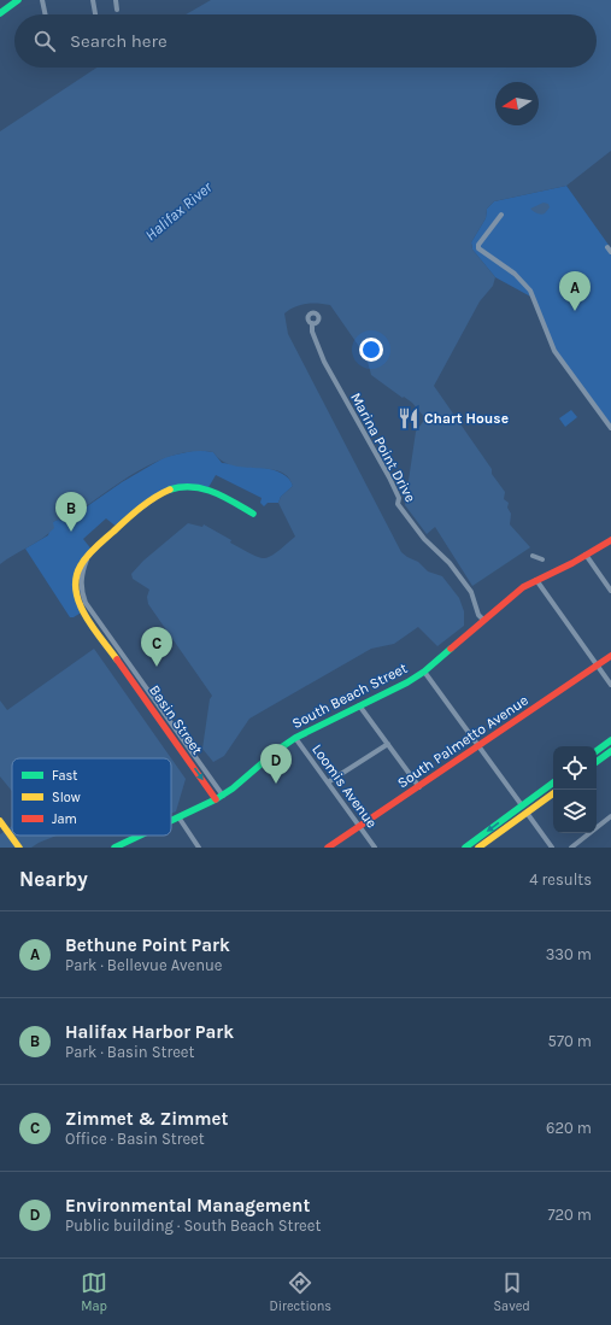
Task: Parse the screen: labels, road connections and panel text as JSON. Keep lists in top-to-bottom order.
{
  "streets": {
    "street": [
      "Marina Point Drive",
      "South Beach Street",
      "Basin Street",
      "South Palmetto Avenue",
      "Loomis Avenue"
    ]
  },
  "crossings": [
    ["Marina Point Drive", "South Beach Street"],
    ["South Beach Street", "Basin Street"],
    ["South Beach Street", "Loomis Avenue"],
    ["South Palmetto Avenue", "Loomis Avenue"]
  ],
  "water": ["Halifax River"],
  "places": {
    "restaurant": ["Chart House"]
  },
  "legend": ["Fast", "Slow", "Jam"],
  "north": "left",
  "page": {
    "search": "Search here",
    "pins": [
      "A",
      "B",
      "C",
      "D"
    ],
    "heading": ["Nearby", "4 results"],
    "list": [
      {
        "mark": "A",
        "name": "Bethune Point Park",
        "note": "Park · Bellevue Avenue",
        "value": "330 m"
      },
      {
        "mark": "B",
        "name": "Halifax Harbor Park",
        "note": "Park · Basin Street",
        "value": "570 m"
      },
      {
        "mark": "C",
        "name": "Zimmet & Zimmet",
        "note": "Office · Basin Street",
        "value": "620 m"
      },
      {
        "mark": "D",
        "name": "Environmental Management",
        "note": "Public building · South Beach Street",
        "value": "720 m"
      }
    ],
    "nav": ["Map", "Directions", "Saved"]
  }
}
